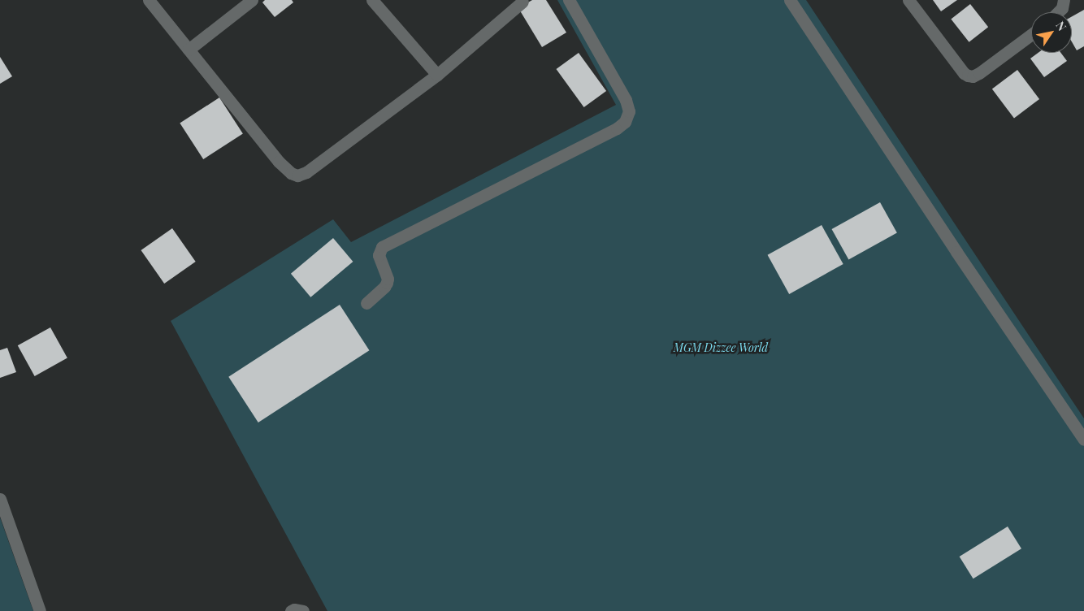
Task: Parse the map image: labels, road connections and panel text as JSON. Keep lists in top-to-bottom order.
{
  "parks": ["MGM Dizzee World"],
  "north": "top right"
}
